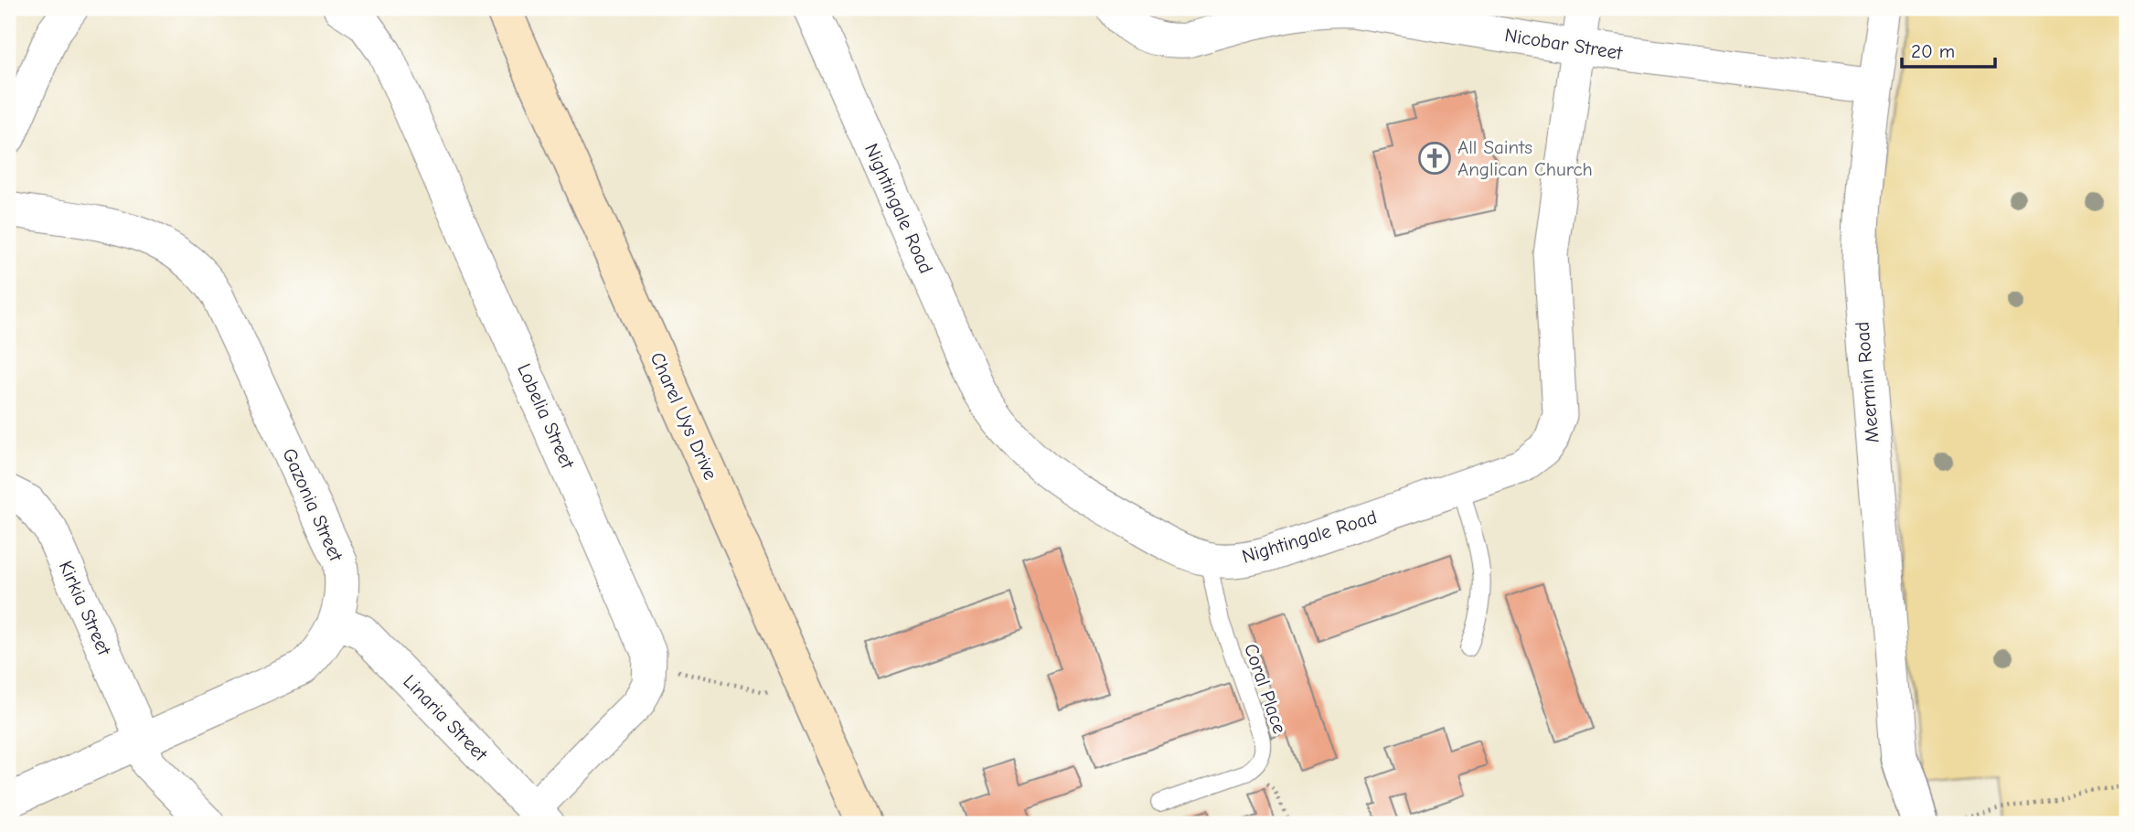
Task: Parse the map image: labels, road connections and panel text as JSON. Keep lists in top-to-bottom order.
{
  "streets": {
    "main road": ["Charel Uys Drive"],
    "street": [
      "Nicobar Street",
      "Nightingale Road",
      "Meermin Road",
      "Lobelia Street",
      "Gazonia Street",
      "Kirkia Street",
      "Linaria Street"
    ],
    "lane": ["Coral Place"]
  },
  "crossings": [
    ["Nicobar Street", "Nightingale Road"],
    ["Nicobar Street", "Meermin Road"],
    ["Nightingale Road", "Coral Place"],
    ["Lobelia Street", "Linaria Street"],
    ["Gazonia Street", "Kirkia Street"],
    ["Gazonia Street", "Linaria Street"]
  ],
  "places": {
    "church": ["All Saints Anglican Church"]
  },
  "scale_bar": "20 m"
}
